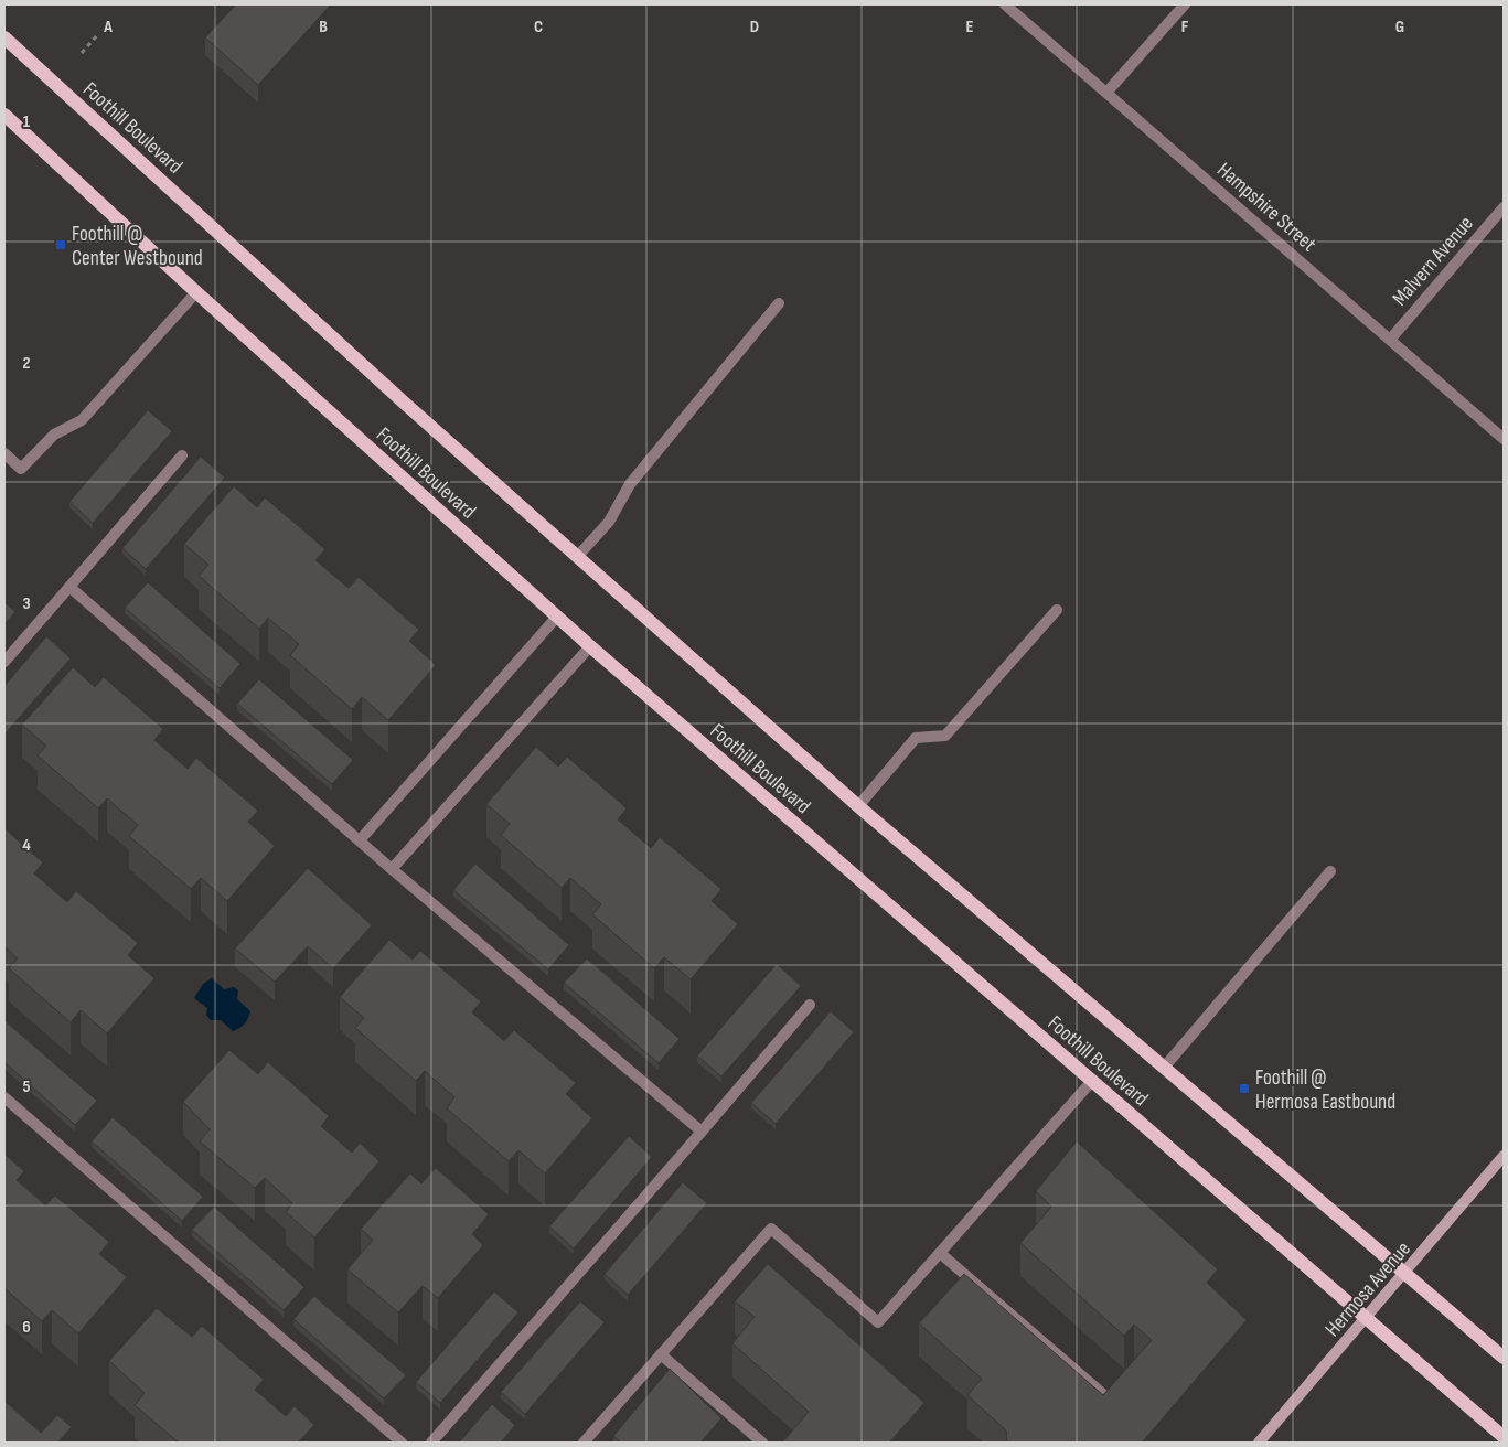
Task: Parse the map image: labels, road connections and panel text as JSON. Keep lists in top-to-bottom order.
{
  "streets": {
    "main road": ["Foothill Boulevard"],
    "street": ["Hampshire Street", "Malvern Avenue", "Hermosa Avenue"]
  },
  "crossings": [
    ["Foothill Boulevard", "Hermosa Avenue"],
    ["Hampshire Street", "Malvern Avenue"]
  ],
  "places": {
    "transit": ["Foothill @ Center Westbound", "Foothill @ Hermosa Eastbound"]
  },
  "grid": {
    "columns": [
      "A",
      "B",
      "C",
      "D",
      "E",
      "F",
      "G"
    ],
    "rows": [
      "1",
      "2",
      "3",
      "4",
      "5",
      "6"
    ]
  }
}
